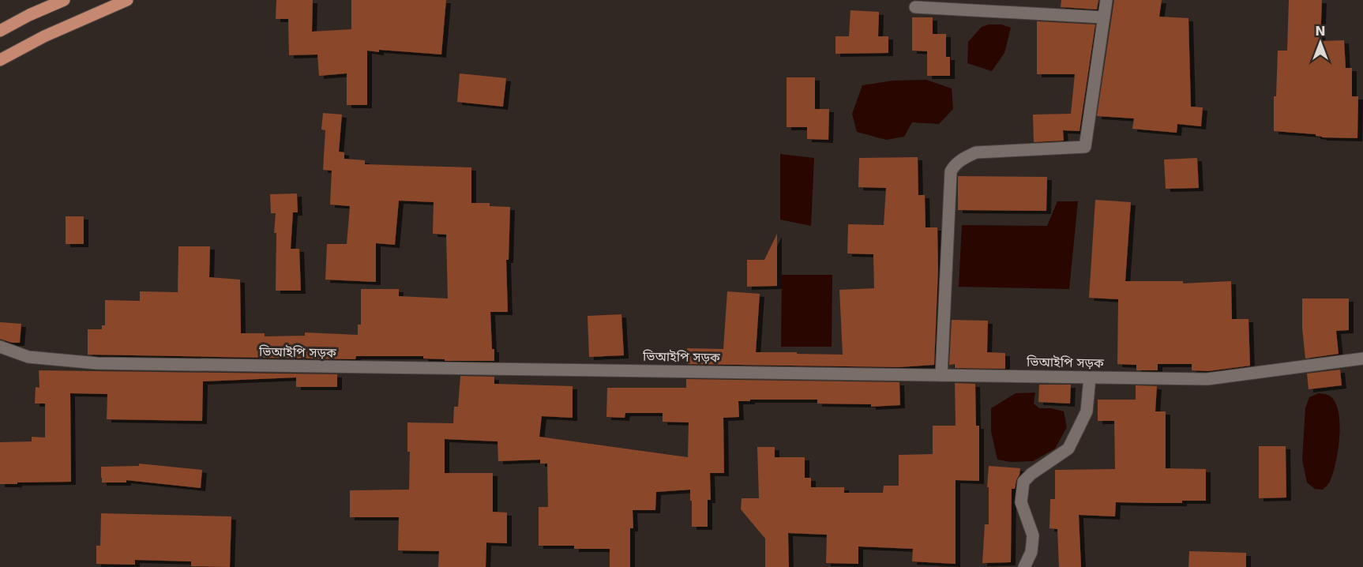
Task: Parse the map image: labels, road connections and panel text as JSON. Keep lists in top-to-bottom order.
{
  "streets": {
    "street": ["ভিআইপি সড়ক"]
  },
  "north": "top"
}
